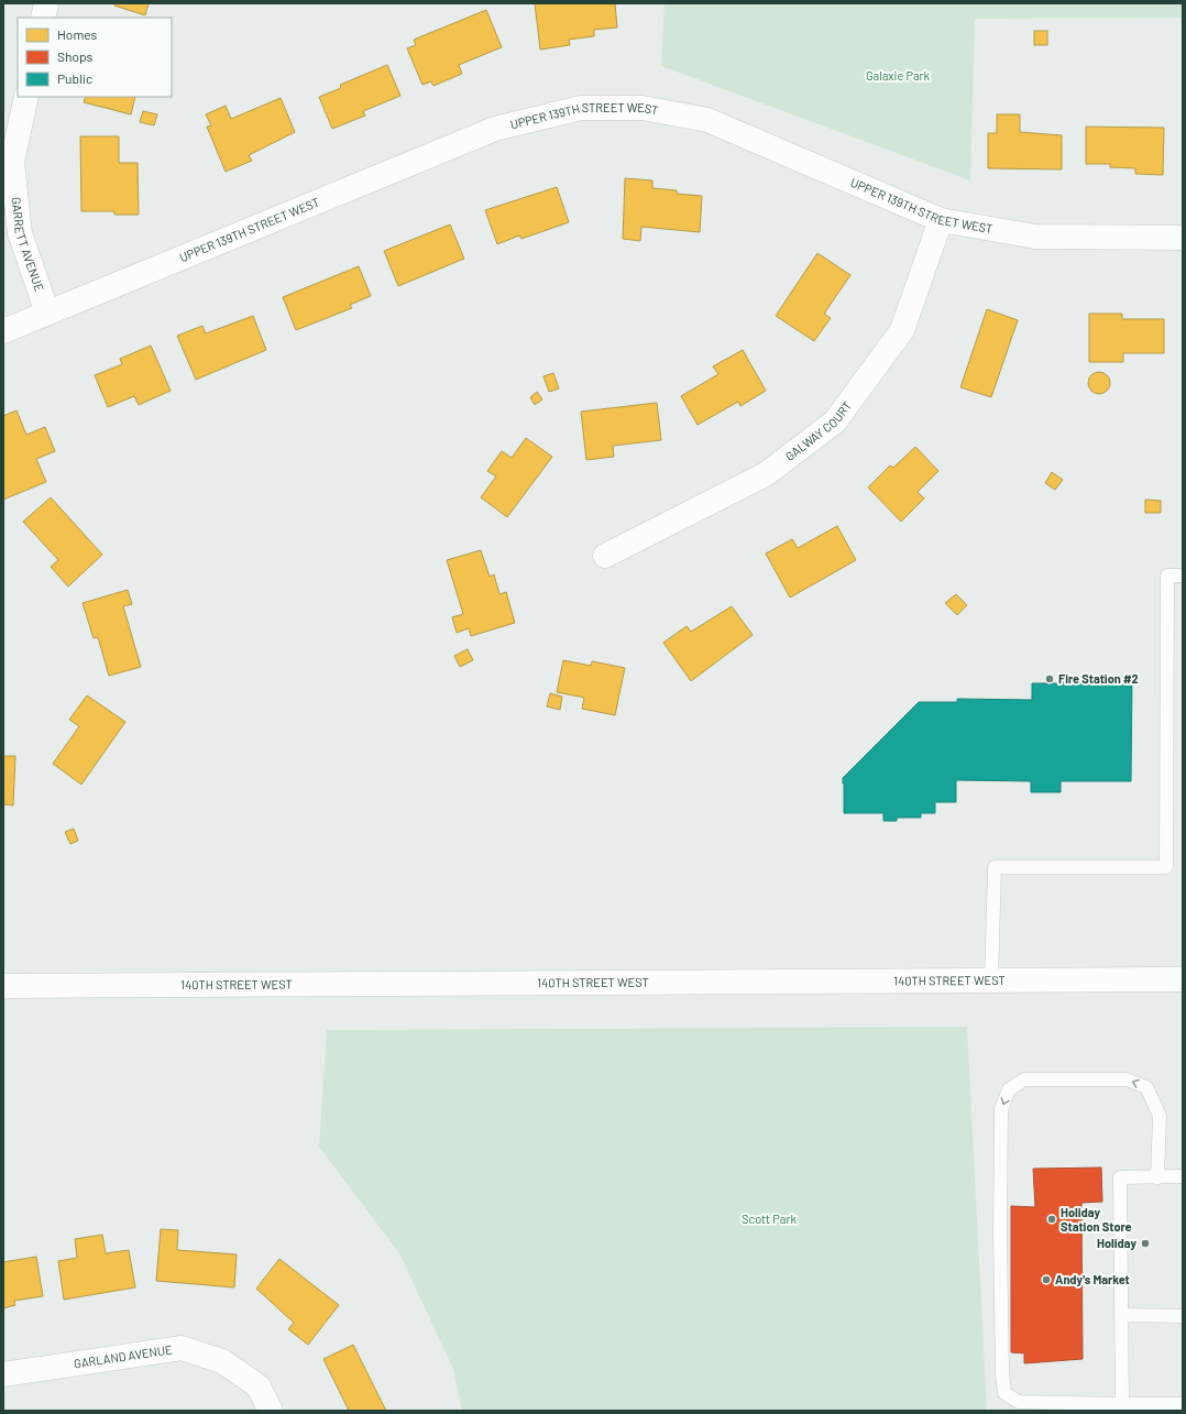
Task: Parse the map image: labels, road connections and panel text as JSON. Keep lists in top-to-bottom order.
{
  "streets": {
    "street": [
      "UPPER 139TH STREET WEST",
      "GARRETT AVENUE",
      "GALWAY COURT",
      "140TH STREET WEST",
      "GARLAND AVENUE"
    ]
  },
  "crossings": [
    ["UPPER 139TH STREET WEST", "GARRETT AVENUE"],
    ["UPPER 139TH STREET WEST", "GALWAY COURT"]
  ],
  "parks": ["Galaxie Park", "Scott Park"],
  "places": [
    "Fire Station #2",
    "Holiday Station Store",
    "Holiday",
    "Andy's Market"
  ],
  "legend": ["Homes", "Shops", "Public"]
}
